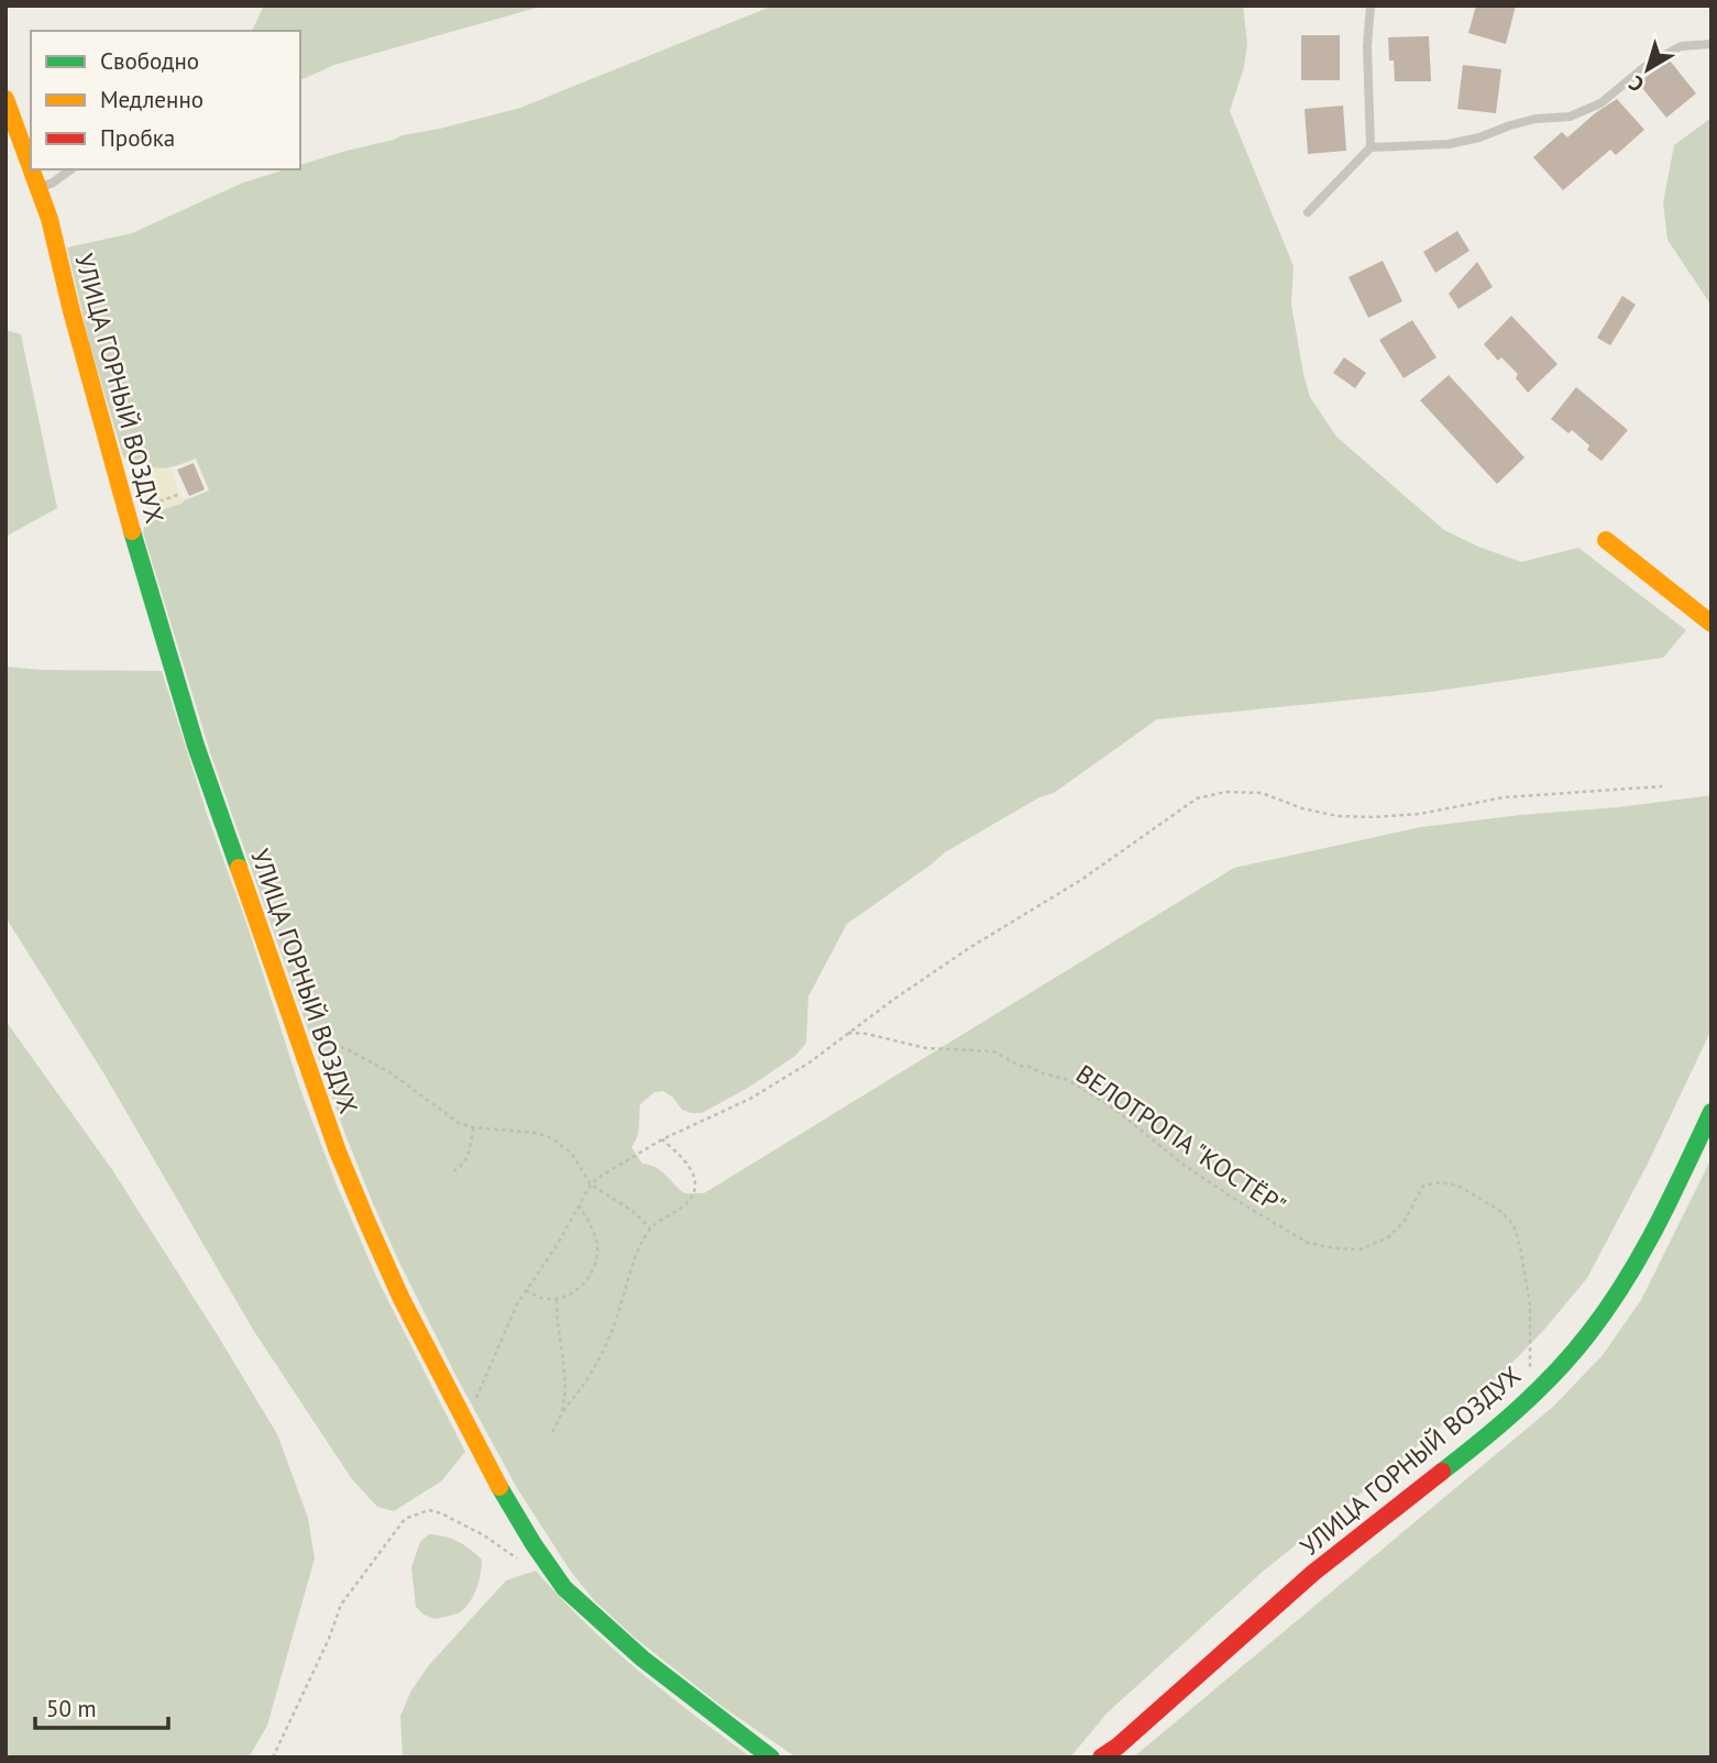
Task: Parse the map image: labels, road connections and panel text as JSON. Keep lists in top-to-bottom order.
{
  "streets": {
    "street": ["УЛИЦА ГОРНЫЙ ВОЗДУХ"],
    "path": ["ВЕЛОТРОПА \"КОСТЁР\""]
  },
  "crossings": [
    ["УЛИЦА ГОРНЫЙ ВОЗДУХ", "ВЕЛОТРОПА \"КОСТЁР\""]
  ],
  "legend": ["Свободно", "Медленно", "Пробка"],
  "scale_bar": "50 m",
  "north": "bottom left"
}
